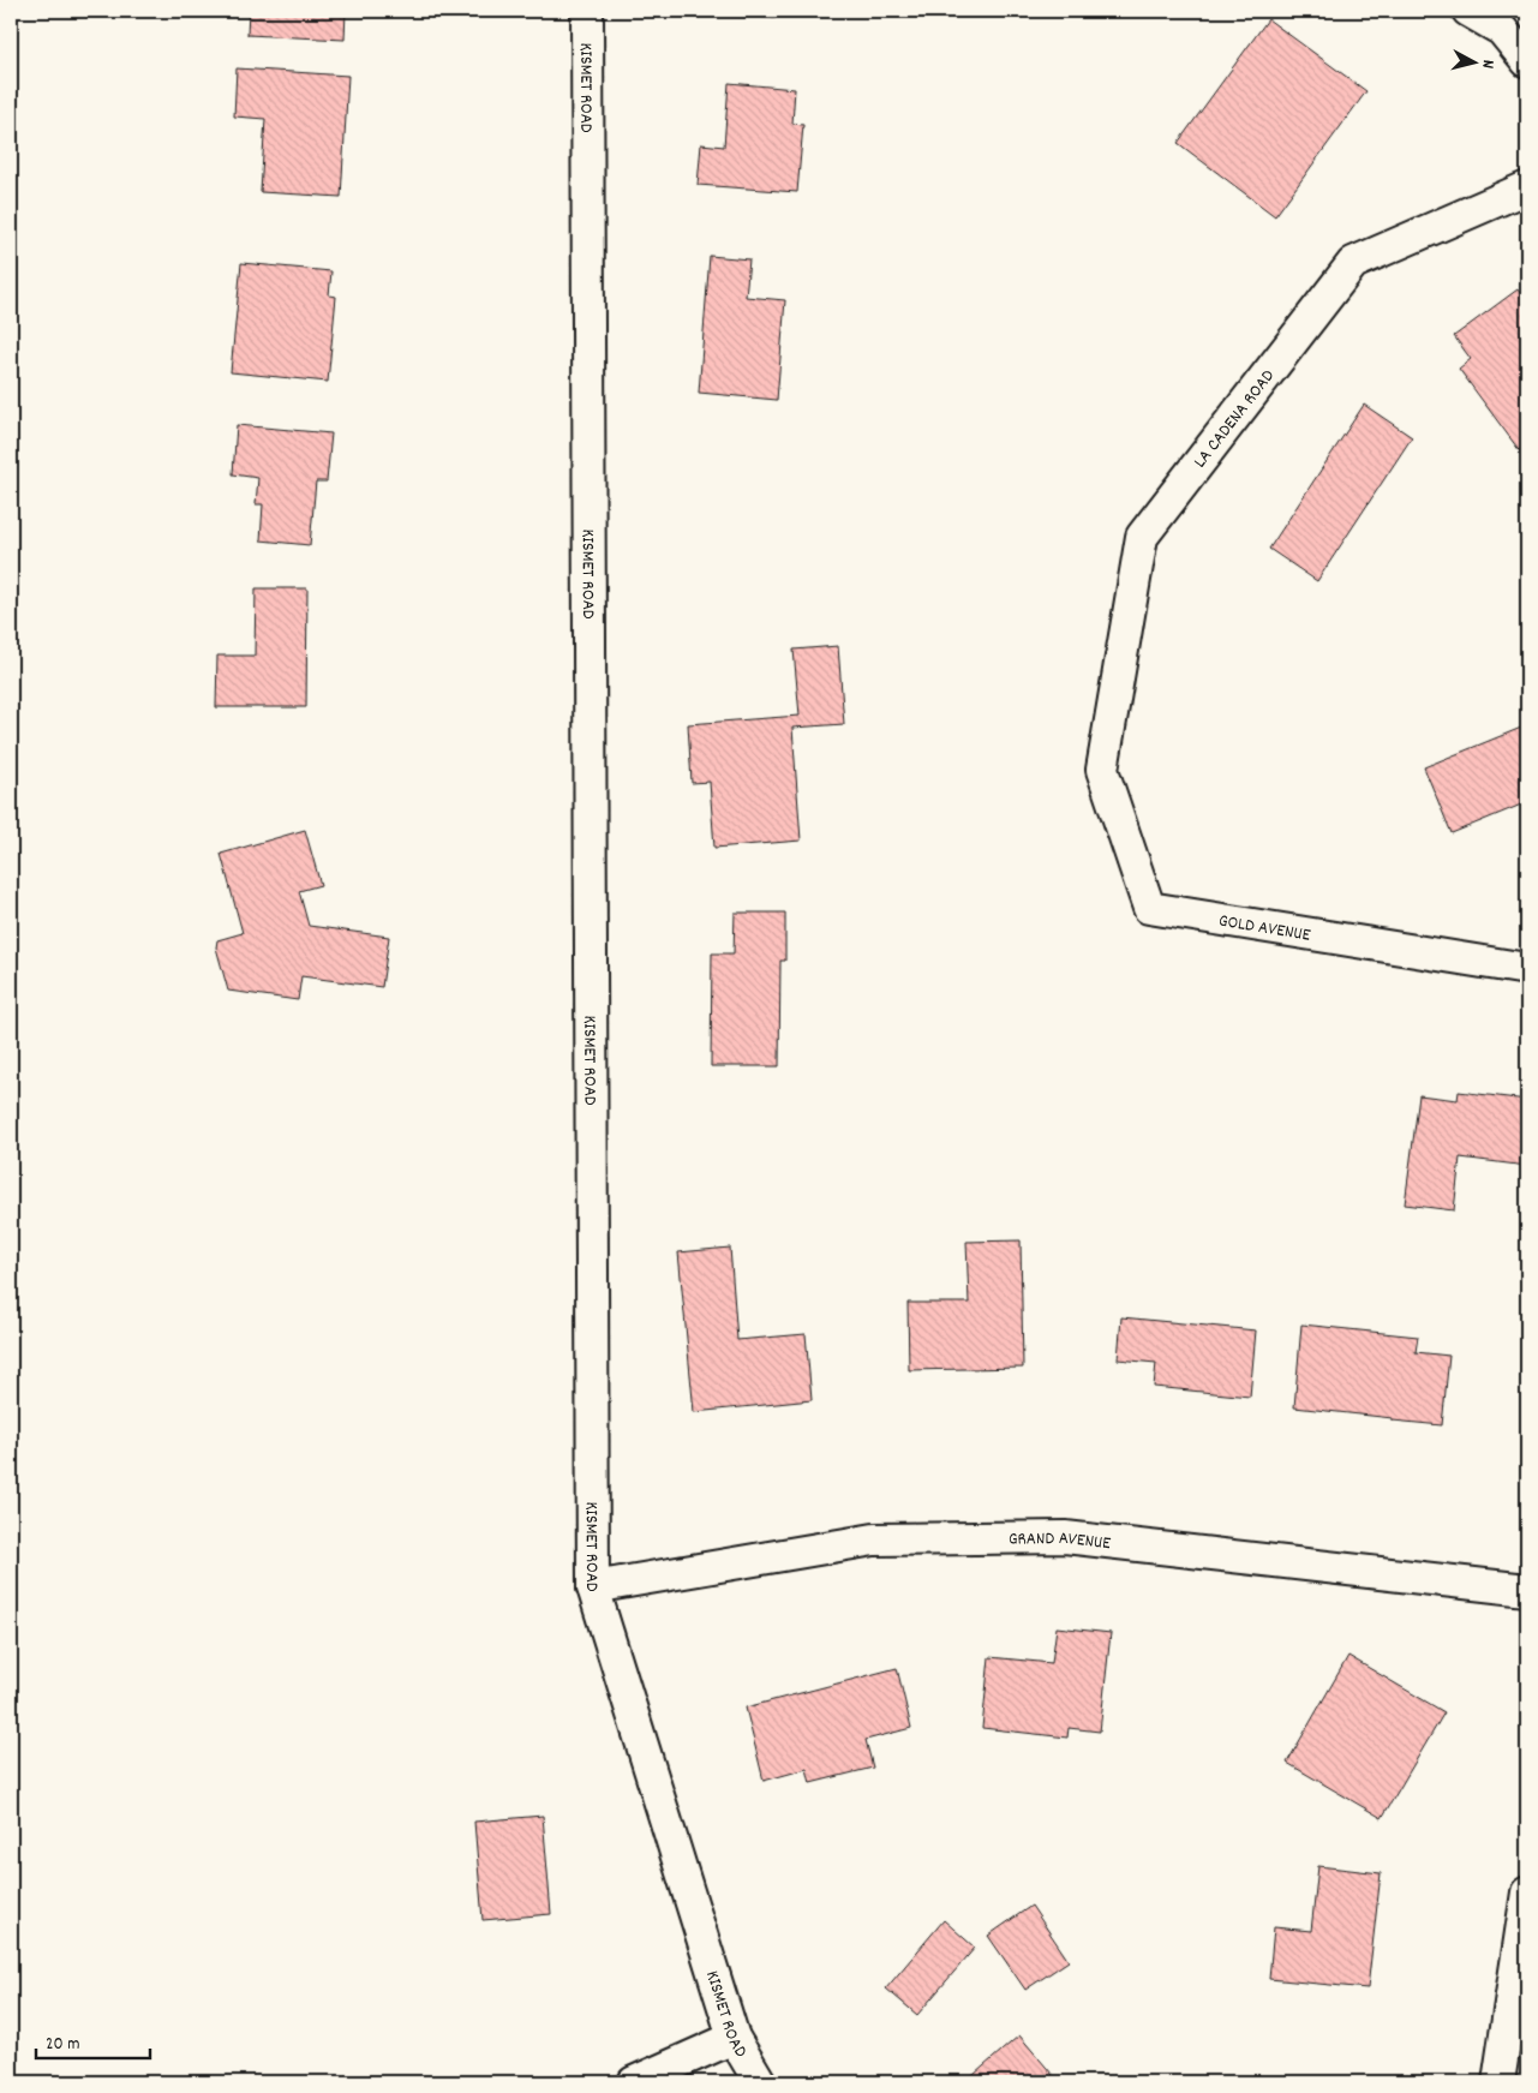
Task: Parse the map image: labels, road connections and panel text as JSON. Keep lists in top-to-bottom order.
{
  "streets": {
    "street": [
      "KISMET ROAD",
      "LA CADENA ROAD",
      "GOLD AVENUE",
      "GRAND AVENUE"
    ]
  },
  "crossings": [
    ["KISMET ROAD", "GRAND AVENUE"],
    ["LA CADENA ROAD", "GOLD AVENUE"]
  ],
  "scale_bar": "20 m",
  "north": "right"
}
